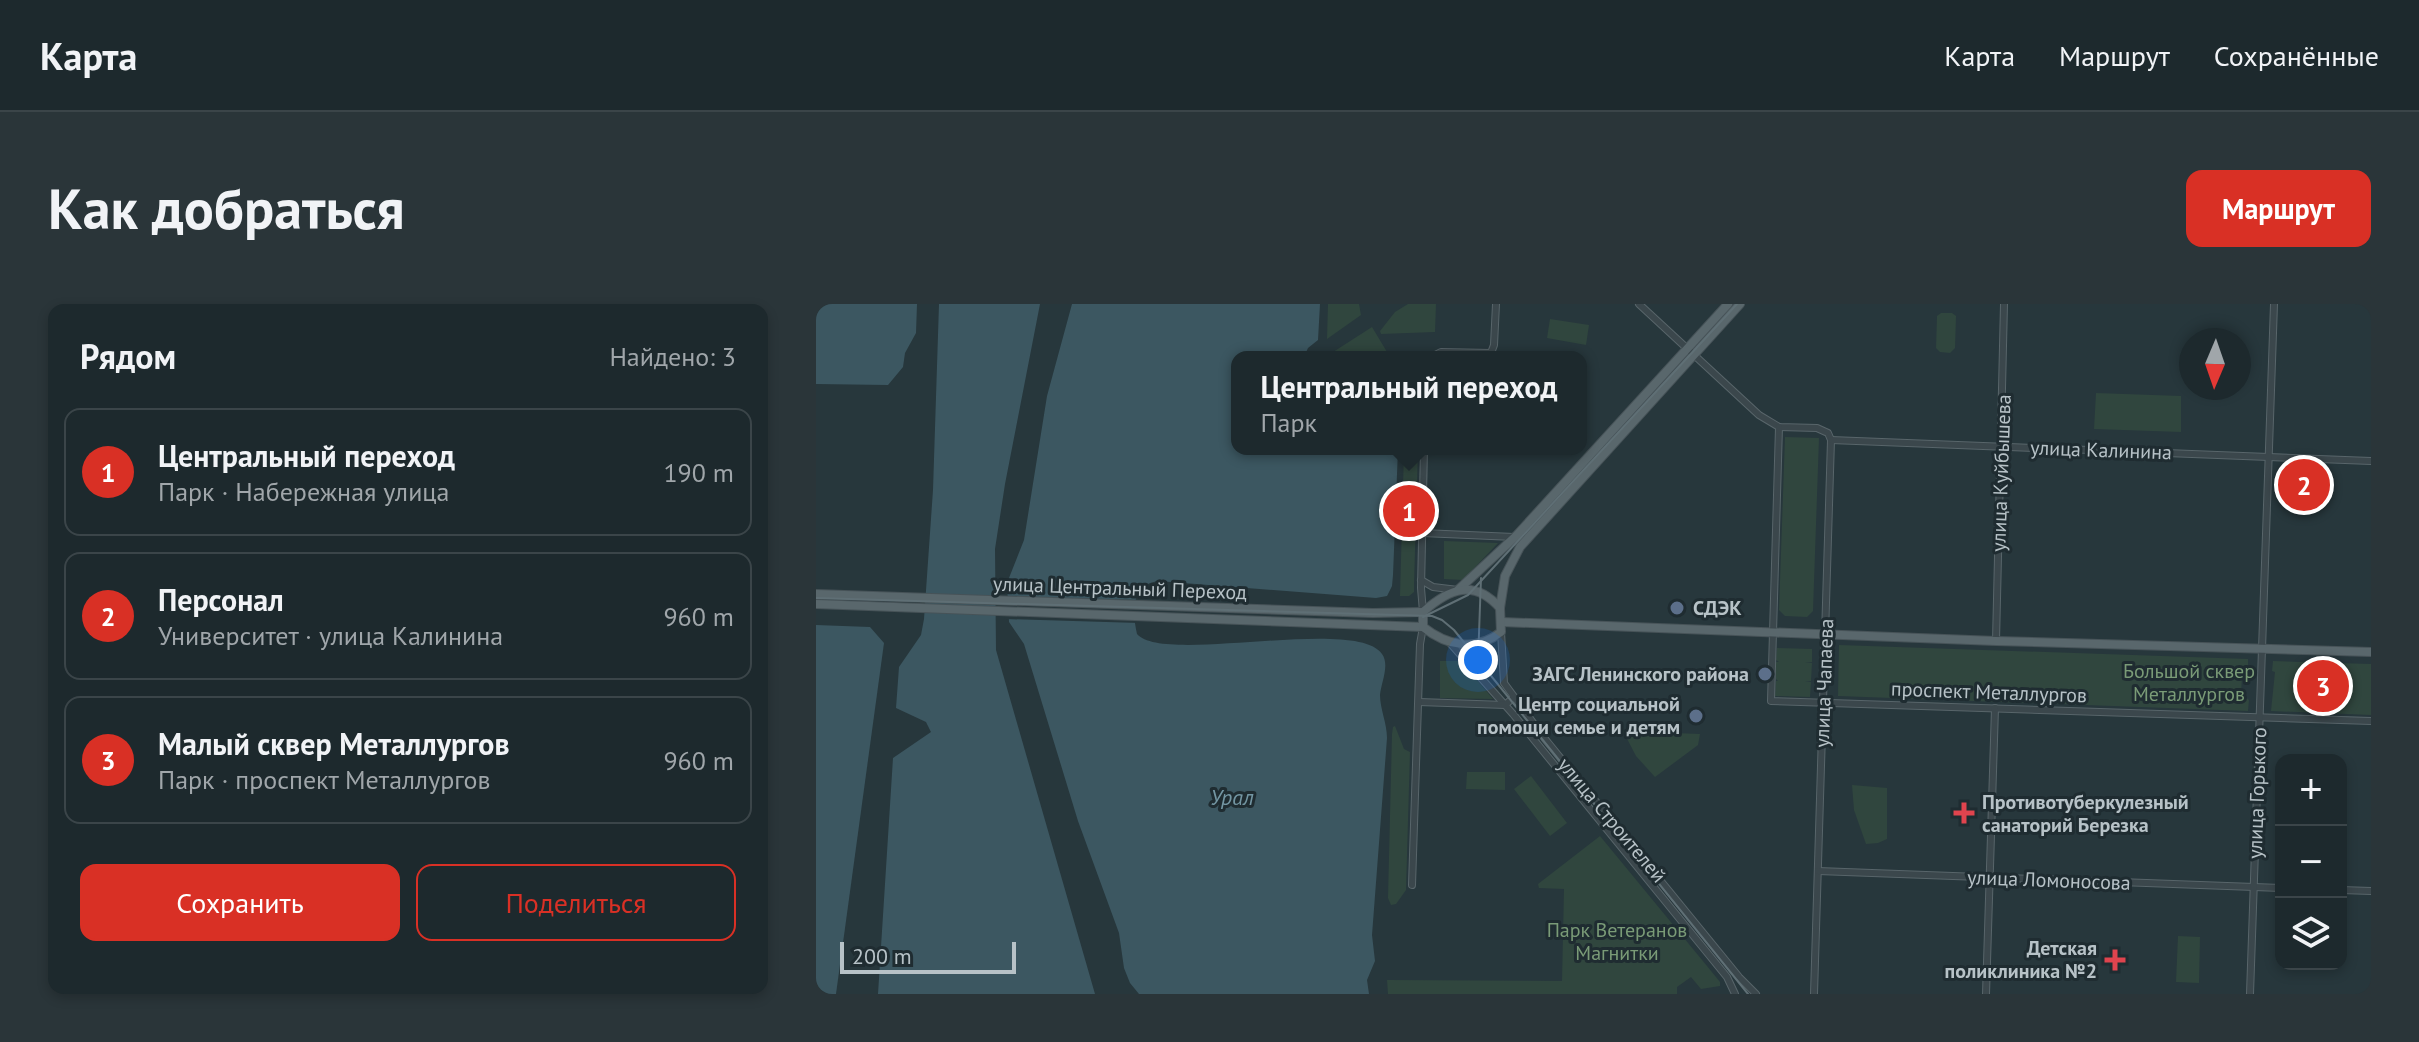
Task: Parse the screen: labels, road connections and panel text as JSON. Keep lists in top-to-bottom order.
{
  "streets": {
    "main road": ["улица Центральный Переход"],
    "street": [
      "улица Калинина",
      "улица Куйбышева",
      "улица Чапаева",
      "проспект Металлургов",
      "улица Горького",
      "улица Строителей",
      "улица Ломоносова"
    ]
  },
  "crossings": [
    ["улица Калинина", "улица Куйбышева"],
    ["улица Калинина", "улица Чапаева"],
    ["улица Калинина", "улица Горького"],
    ["улица Центральный Переход", "улица Строителей"],
    ["улица Чапаева", "проспект Металлургов"],
    ["улица Чапаева", "улица Ломоносова"],
    ["проспект Металлургов", "улица Горького"],
    ["улица Горького", "улица Ломоносова"]
  ],
  "water": ["Урал"],
  "parks": ["Большой сквер Металлургов", "Парк Ветеранов Магнитки"],
  "places": {
    "other": ["СДЭК", "ЗАГС Ленинского района", "Центр социальной помощи семье и детям"],
    "health": ["Противотуберкулезный санаторий Березка", "Детская поликлиника №2"]
  },
  "scale_bar": "200 m",
  "north": "bottom",
  "page": {
    "header": "Карта",
    "nav": ["Карта", "Маршрут", "Сохранённые"],
    "buttons": [
      "Маршрут",
      ["Сохранить", "Поделиться"]
    ],
    "title": "Как добраться",
    "heading": ["Рядом", "Найдено: 3"],
    "popup": ["Центральный переход", "Парк"],
    "list": [
      {
        "mark": "1",
        "name": "Центральный переход",
        "note": "Парк · Набережная улица",
        "value": "190 m"
      },
      {
        "mark": "2",
        "name": "Персонал",
        "note": "Университет · улица Калинина",
        "value": "960 m"
      },
      {
        "mark": "3",
        "name": "Малый сквер Металлургов",
        "note": "Парк · проспект Металлургов",
        "value": "960 m"
      }
    ],
    "pins": ["2", "1", "3"],
    "map_buttons": ["+", "−"],
    "scale": "200 m"
  }
}
